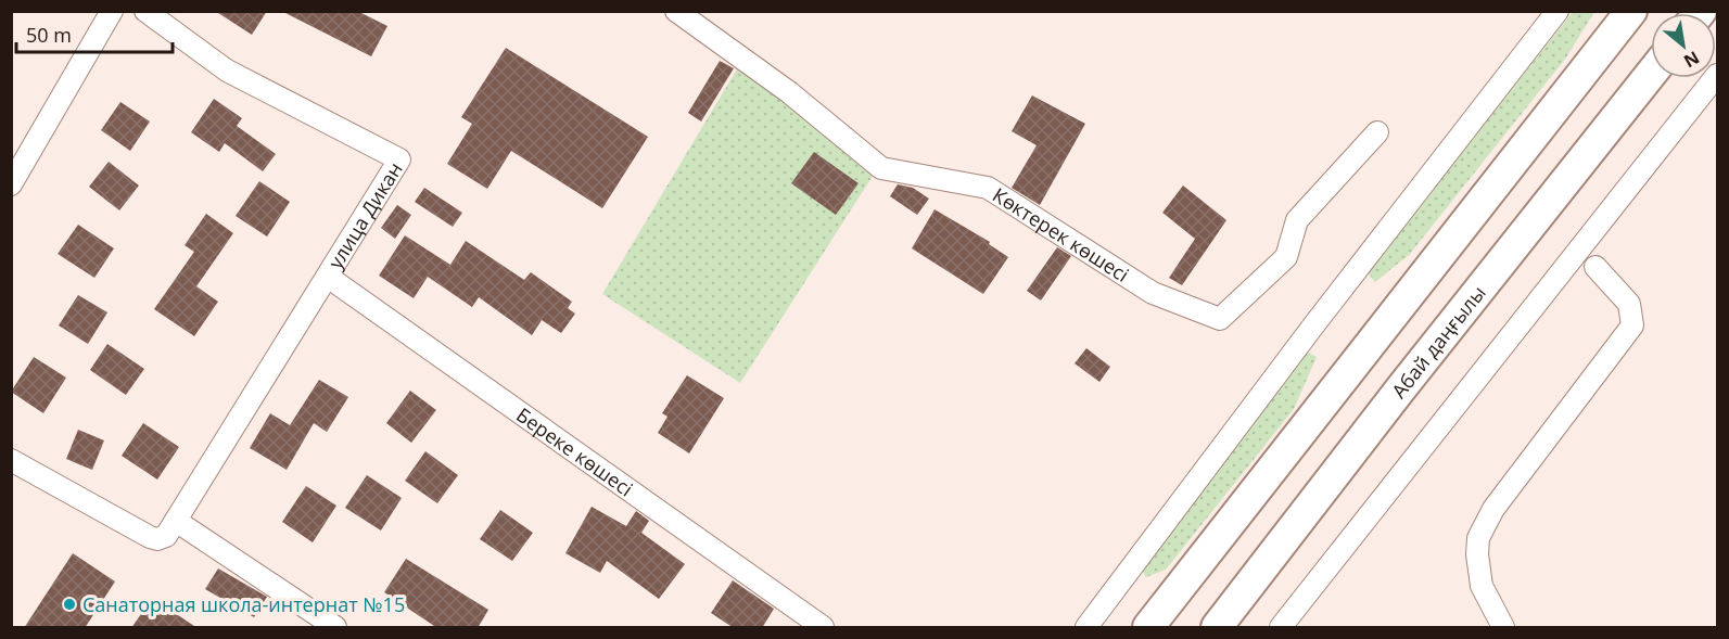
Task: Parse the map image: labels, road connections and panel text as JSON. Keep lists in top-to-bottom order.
{
  "streets": {
    "main road": ["Абай даңғылы"],
    "street": ["улица Дикан", "Көктерек көшесі", "Береке көшесі"]
  },
  "crossings": [
    ["улица Дикан", "Береке көшесі"]
  ],
  "places": ["Санаторная школа-интернат №15"],
  "scale_bar": "50 m",
  "north": "bottom right"
}
